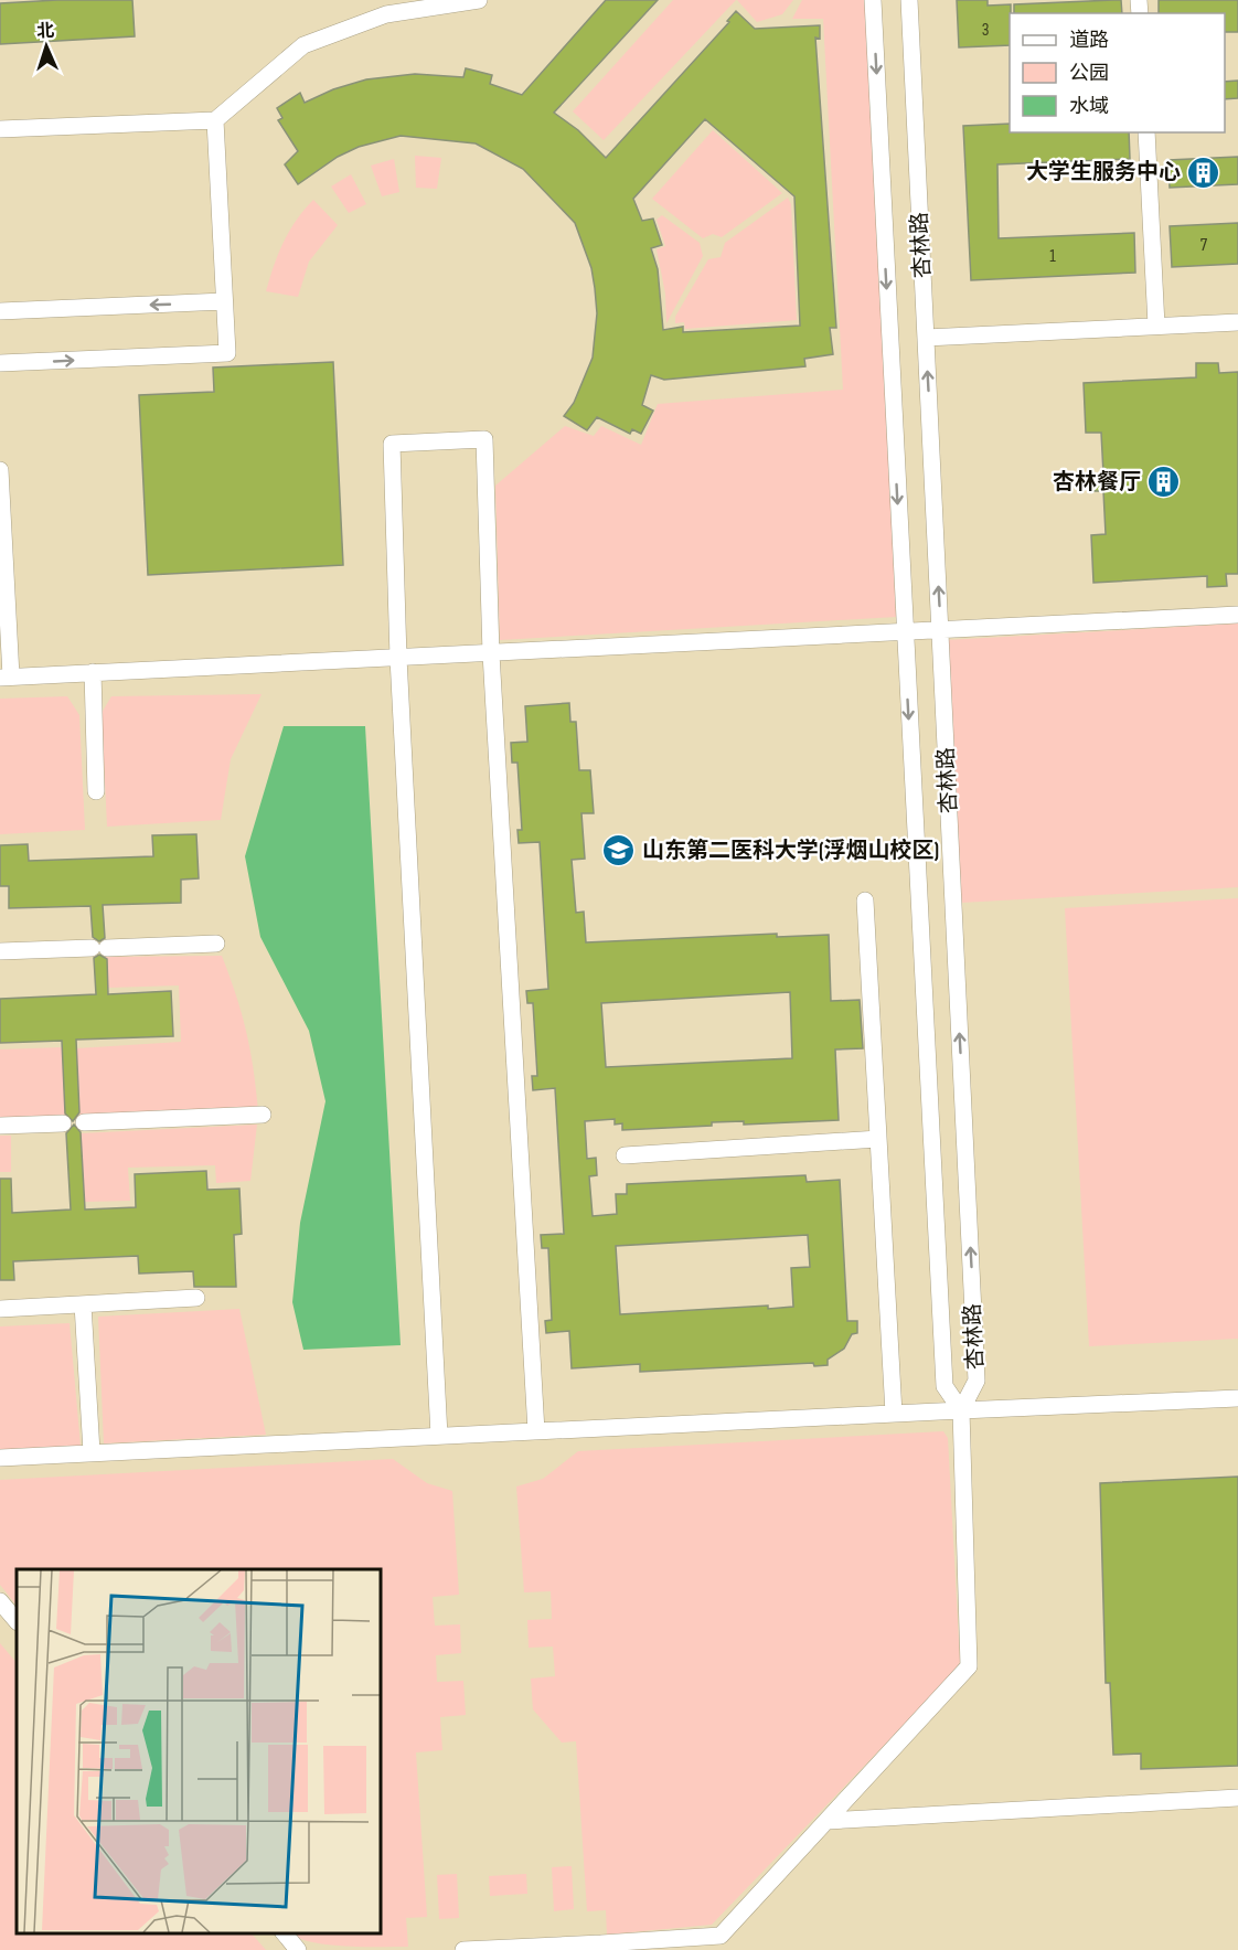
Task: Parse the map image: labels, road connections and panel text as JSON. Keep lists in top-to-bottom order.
{
  "streets": {
    "lane": ["杏林路"]
  },
  "places": {
    "building": ["大学生服务中心", "杏林餐厅"],
    "school or university": ["山东第二医科大学(浮烟山校区)"]
  },
  "house_numbers": ["3", "7", "1"],
  "legend": ["道路", "公园", "水域"],
  "north": "top"
}
